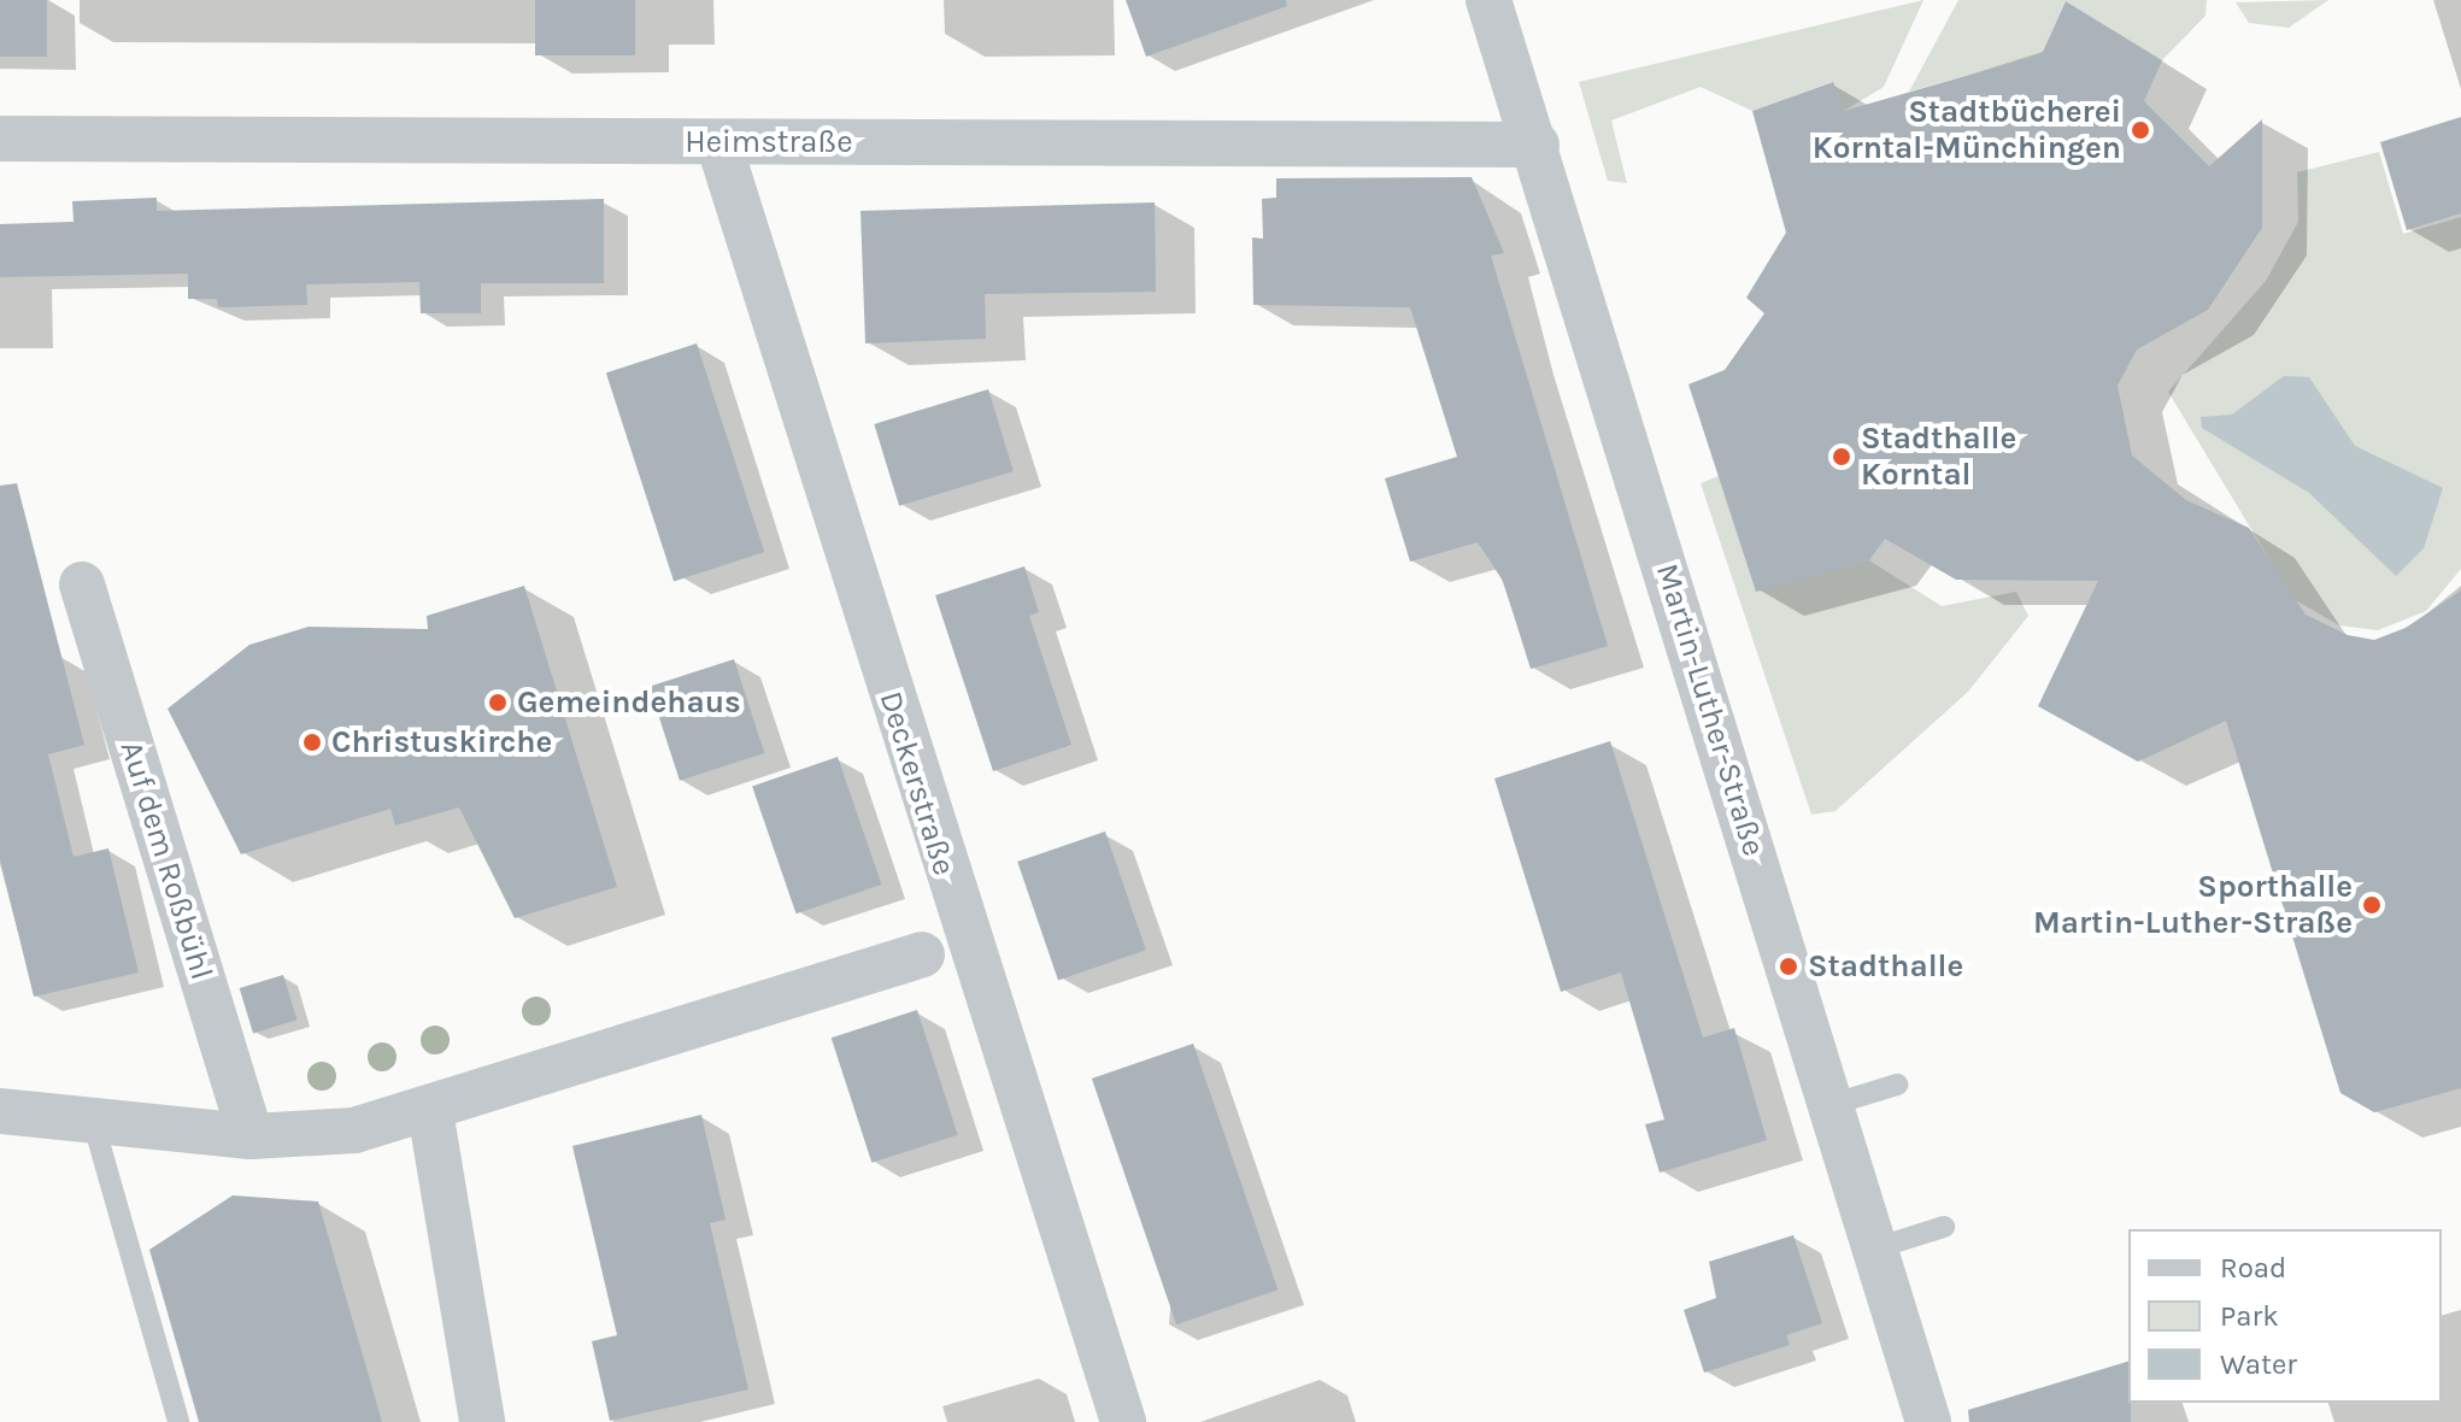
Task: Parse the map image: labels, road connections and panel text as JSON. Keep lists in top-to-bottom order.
{
  "streets": {
    "street": [
      "Heimstraße",
      "Martin-Luther-Straße",
      "Deckerstraße",
      "Auf dem Roßbühl"
    ]
  },
  "crossings": [
    ["Heimstraße", "Martin-Luther-Straße"],
    ["Heimstraße", "Deckerstraße"]
  ],
  "places": [
    "Stadtbücherei Korntal-Münchingen",
    "Stadthalle Korntal",
    "Gemeindehaus",
    "Christuskirche",
    "Sporthalle Martin-Luther-Straße",
    "Stadthalle"
  ],
  "legend": ["Road", "Park", "Water"]
}
